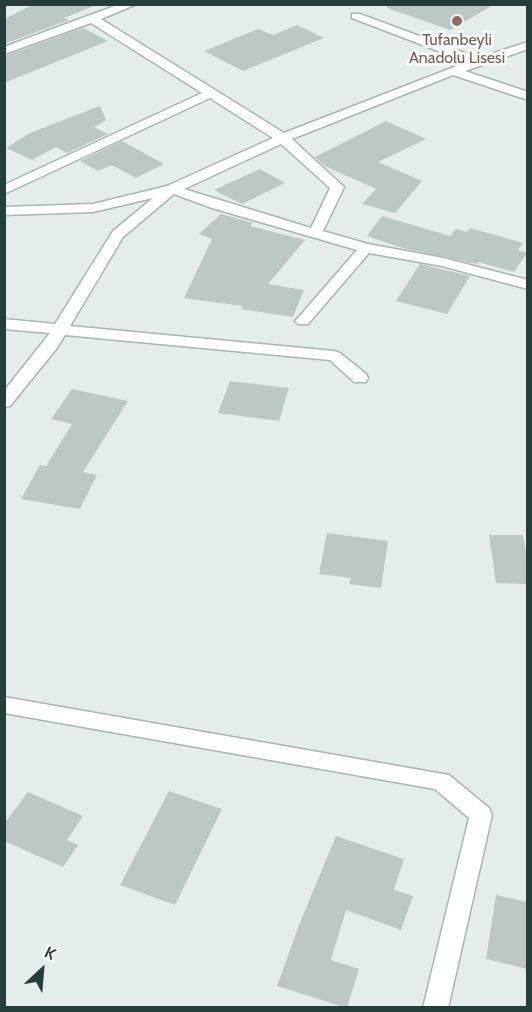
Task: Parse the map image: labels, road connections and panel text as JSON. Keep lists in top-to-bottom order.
{
  "places": ["Tufanbeyli Anadolu Lisesi"],
  "north": "top right"
}
